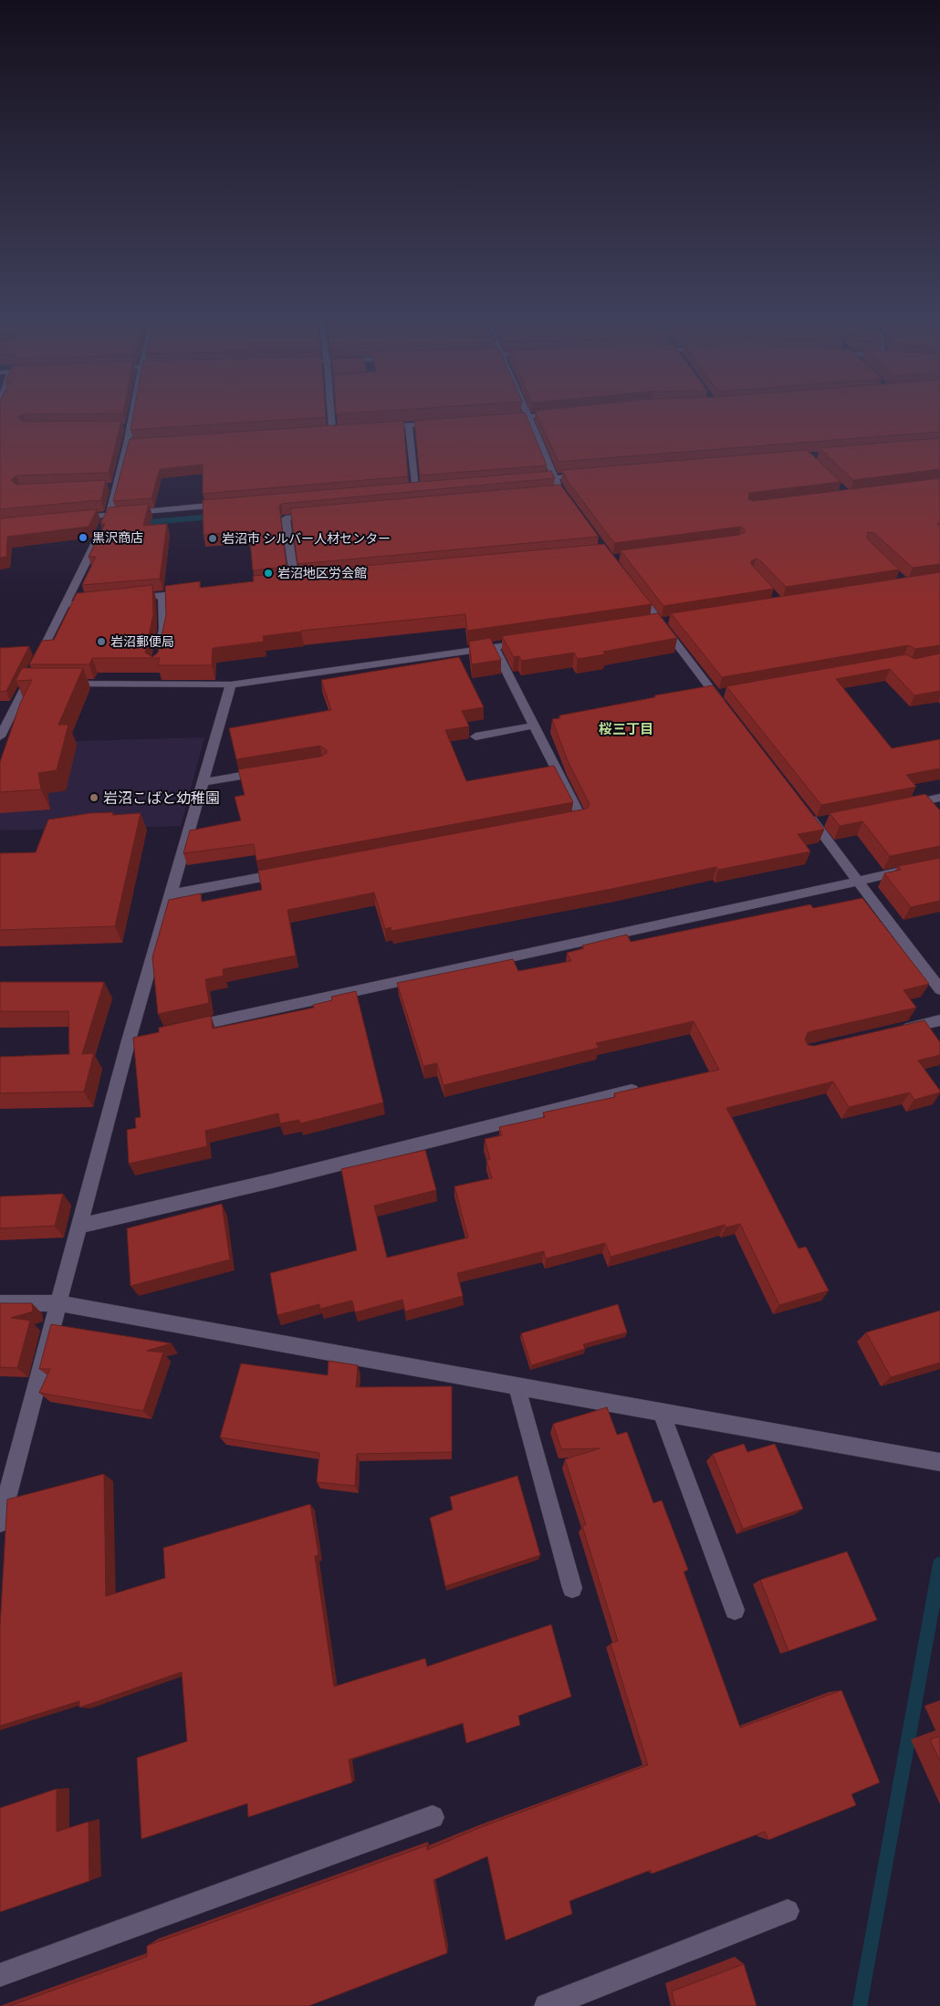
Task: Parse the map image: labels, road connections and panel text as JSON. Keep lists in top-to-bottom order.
{
  "districts": ["桜三丁目"],
  "places": [
    "黒沢商店",
    "岩沼市 シルバー人材センター",
    "岩沼地区労会館",
    "岩沼郵便局",
    "岩沼こばと幼稚園"
  ]
}
